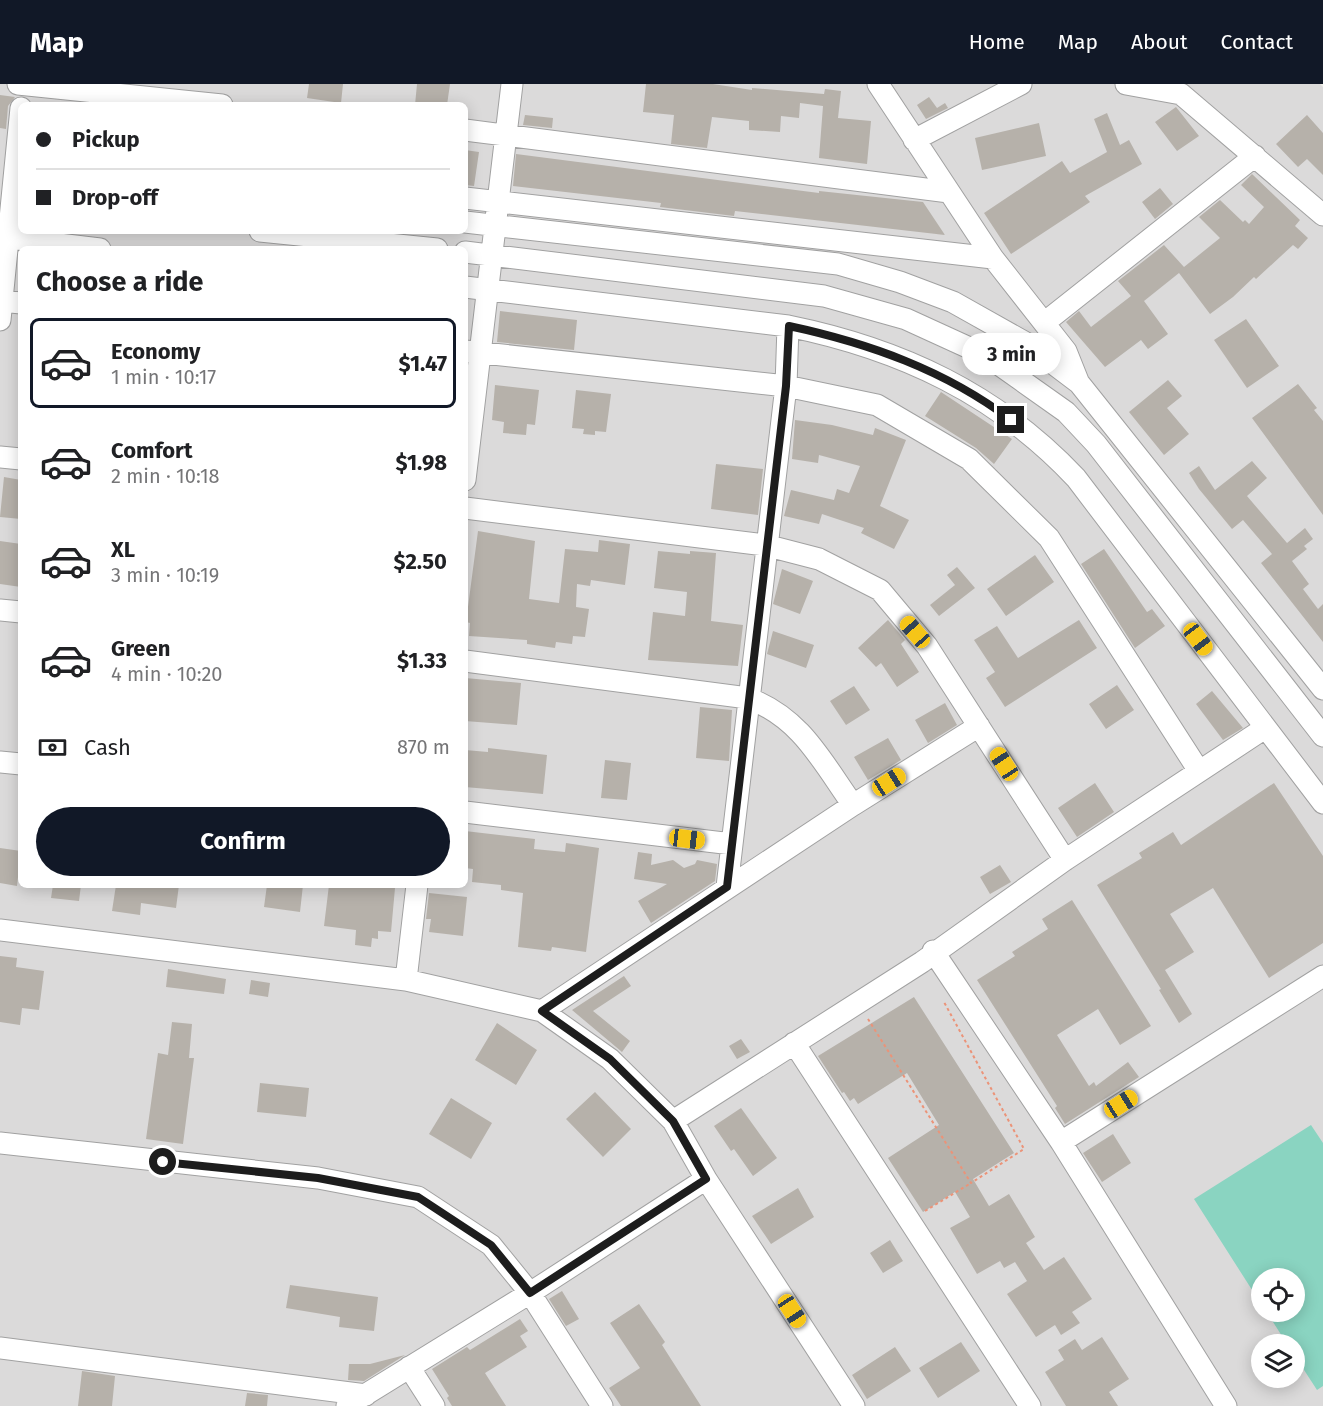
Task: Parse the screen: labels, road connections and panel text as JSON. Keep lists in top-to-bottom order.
{
  "page": {
    "header": "Map",
    "nav": [
      "Home",
      "Map",
      "About",
      "Contact"
    ],
    "banner": ["Pickup", "Drop-off"],
    "heading": "Choose a ride",
    "list": [
      {
        "name": "Economy",
        "note": "1 min · 10:17",
        "value": "$1.47"
      },
      {
        "name": "Comfort",
        "note": "2 min · 10:18",
        "value": "$1.98"
      },
      {
        "name": "XL",
        "note": "3 min · 10:19",
        "value": "$2.50"
      },
      {
        "name": "Green",
        "note": "4 min · 10:20",
        "value": "$1.33"
      }
    ],
    "bubble": "3 min",
    "pay": ["Cash", "870 m"],
    "buttons": "Confirm"
  }
}
